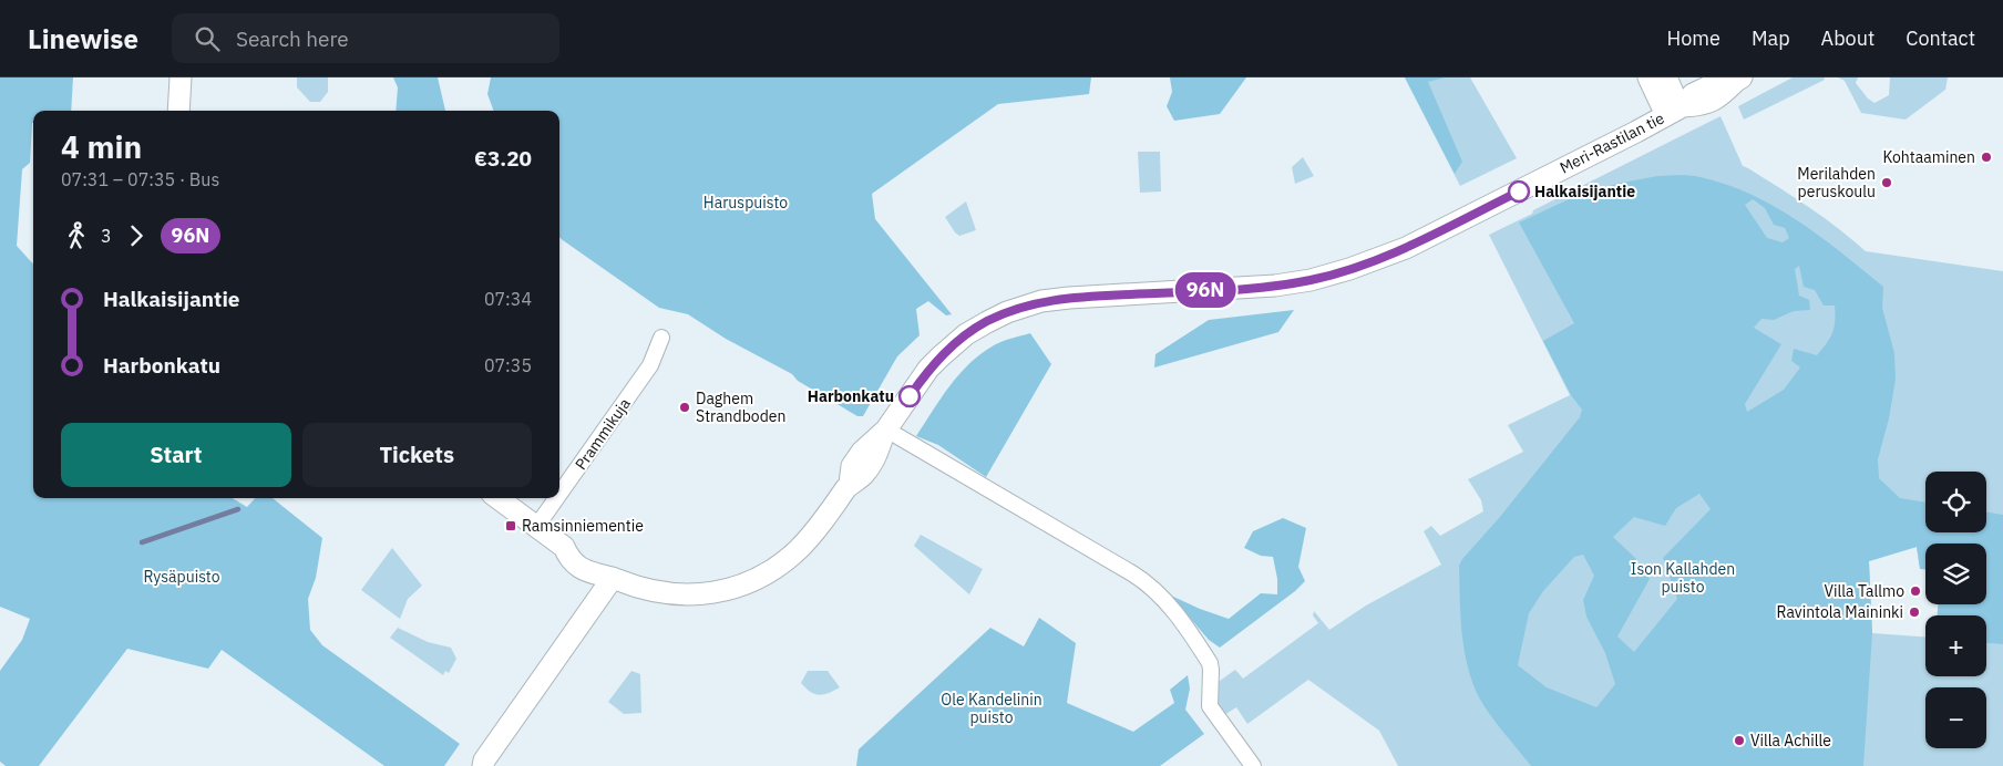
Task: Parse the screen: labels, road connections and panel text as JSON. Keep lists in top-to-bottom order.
{
  "streets": {
    "street": ["Meri-Rastilan tie", "Prammikuja"]
  },
  "crossings": [
    ["Meri-Rastilan tie", "Prammikuja"]
  ],
  "parks": [
    "Haruspuisto",
    "Ison Kallahden puisto",
    "Rysäpuisto",
    "Ole Kandelinin puisto"
  ],
  "places": {
    "other": [
      "Kohtaaminen",
      "Merilahden peruskoulu",
      "Halkaisijantie",
      "Harbonkatu",
      "Daghem Strandboden",
      "Villa Tallmo",
      "Ravintola Maininki",
      "Villa Achille"
    ],
    "transit": ["Ramsinniementie"]
  },
  "lines": ["bus line 96N"],
  "page": {
    "header": "Linewise",
    "search": "Search here",
    "nav": [
      "Home",
      "Map",
      "About",
      "Contact"
    ],
    "on_map": "96N",
    "heading": ["4 min", "07:31 – 07:35 · Bus", "€3.20"],
    "legs": ["3", "96N"],
    "list": [
      {
        "name": "Halkaisijantie",
        "value": "07:34"
      },
      {
        "name": "Harbonkatu",
        "value": "07:35"
      }
    ],
    "buttons": ["Start", "Tickets"],
    "map_buttons": ["+", "−"]
  }
}
